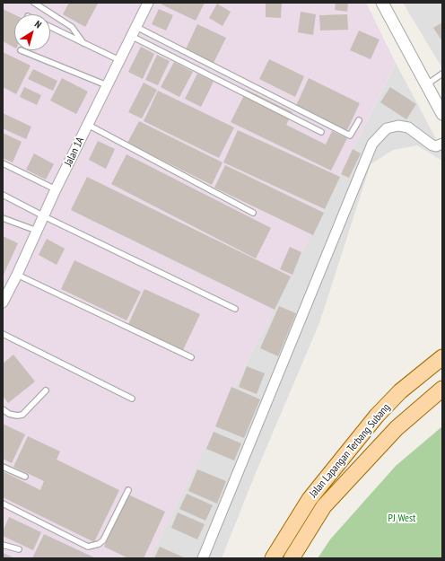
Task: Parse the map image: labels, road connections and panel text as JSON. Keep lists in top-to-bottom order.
{
  "streets": {
    "main road": ["Jalan Lapangan Terbang Subang"],
    "street": ["Jalan 1A"]
  },
  "parks": ["PJ West"],
  "north": "top right"
}
